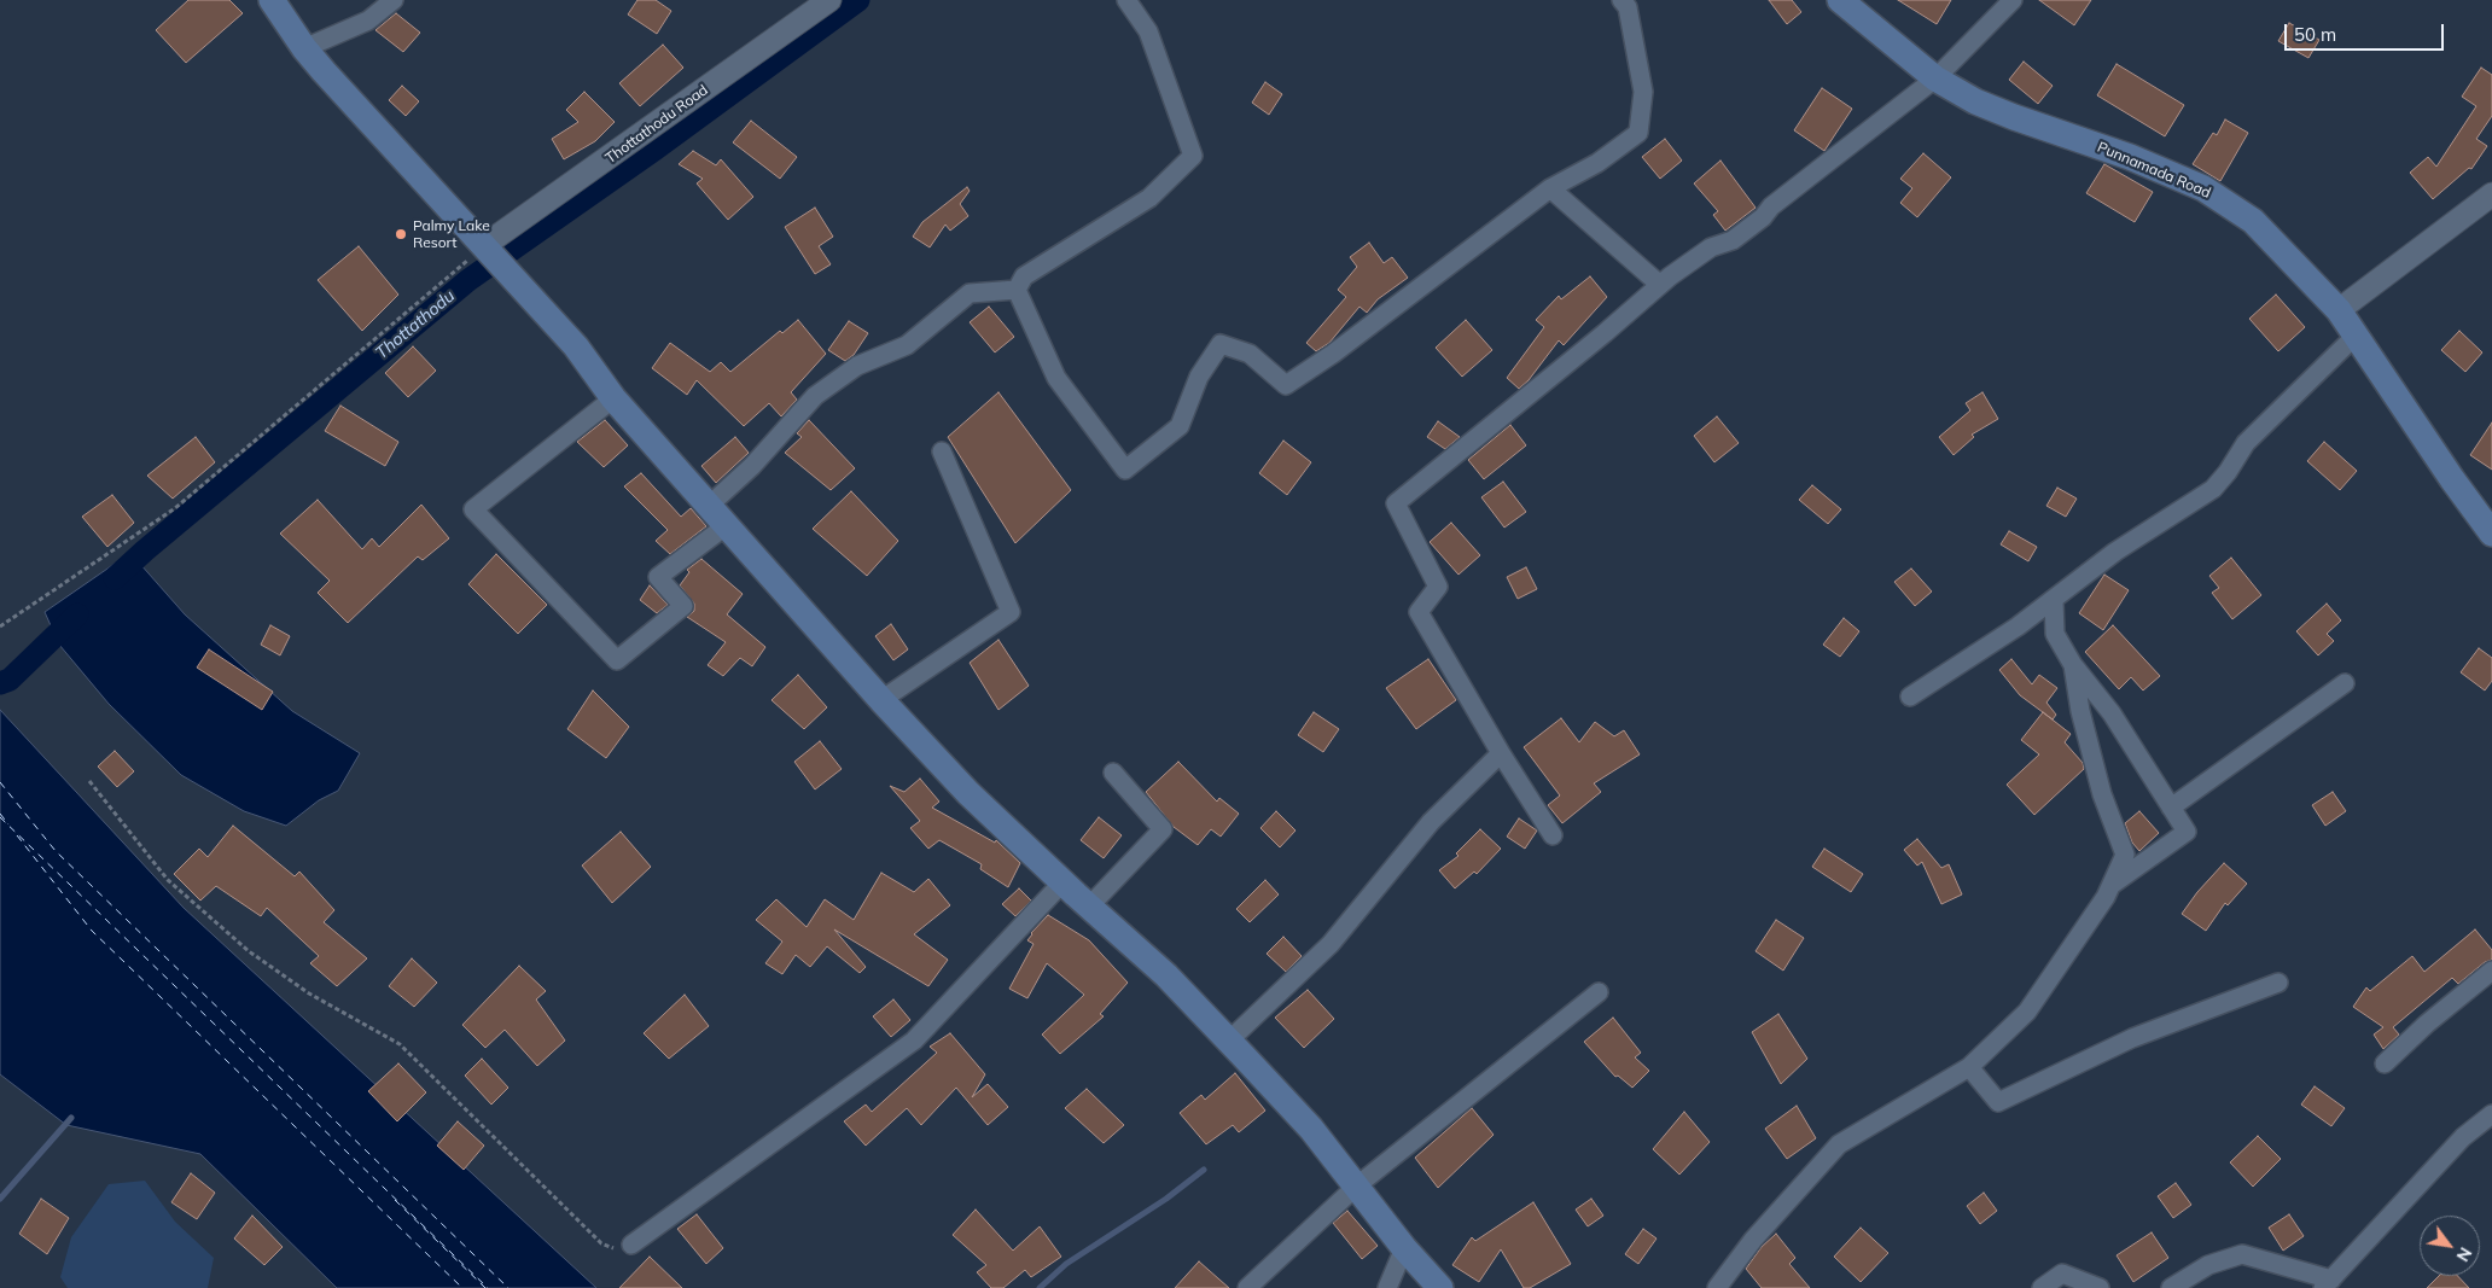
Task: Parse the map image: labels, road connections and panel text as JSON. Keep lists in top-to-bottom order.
{
  "streets": {
    "main road": ["Punnamada Road"],
    "street": ["Thottathodu Road"]
  },
  "water": ["Thottathodu"],
  "places": ["Palmy Lake Resort"],
  "scale_bar": "50 m",
  "north": "bottom right"
}
